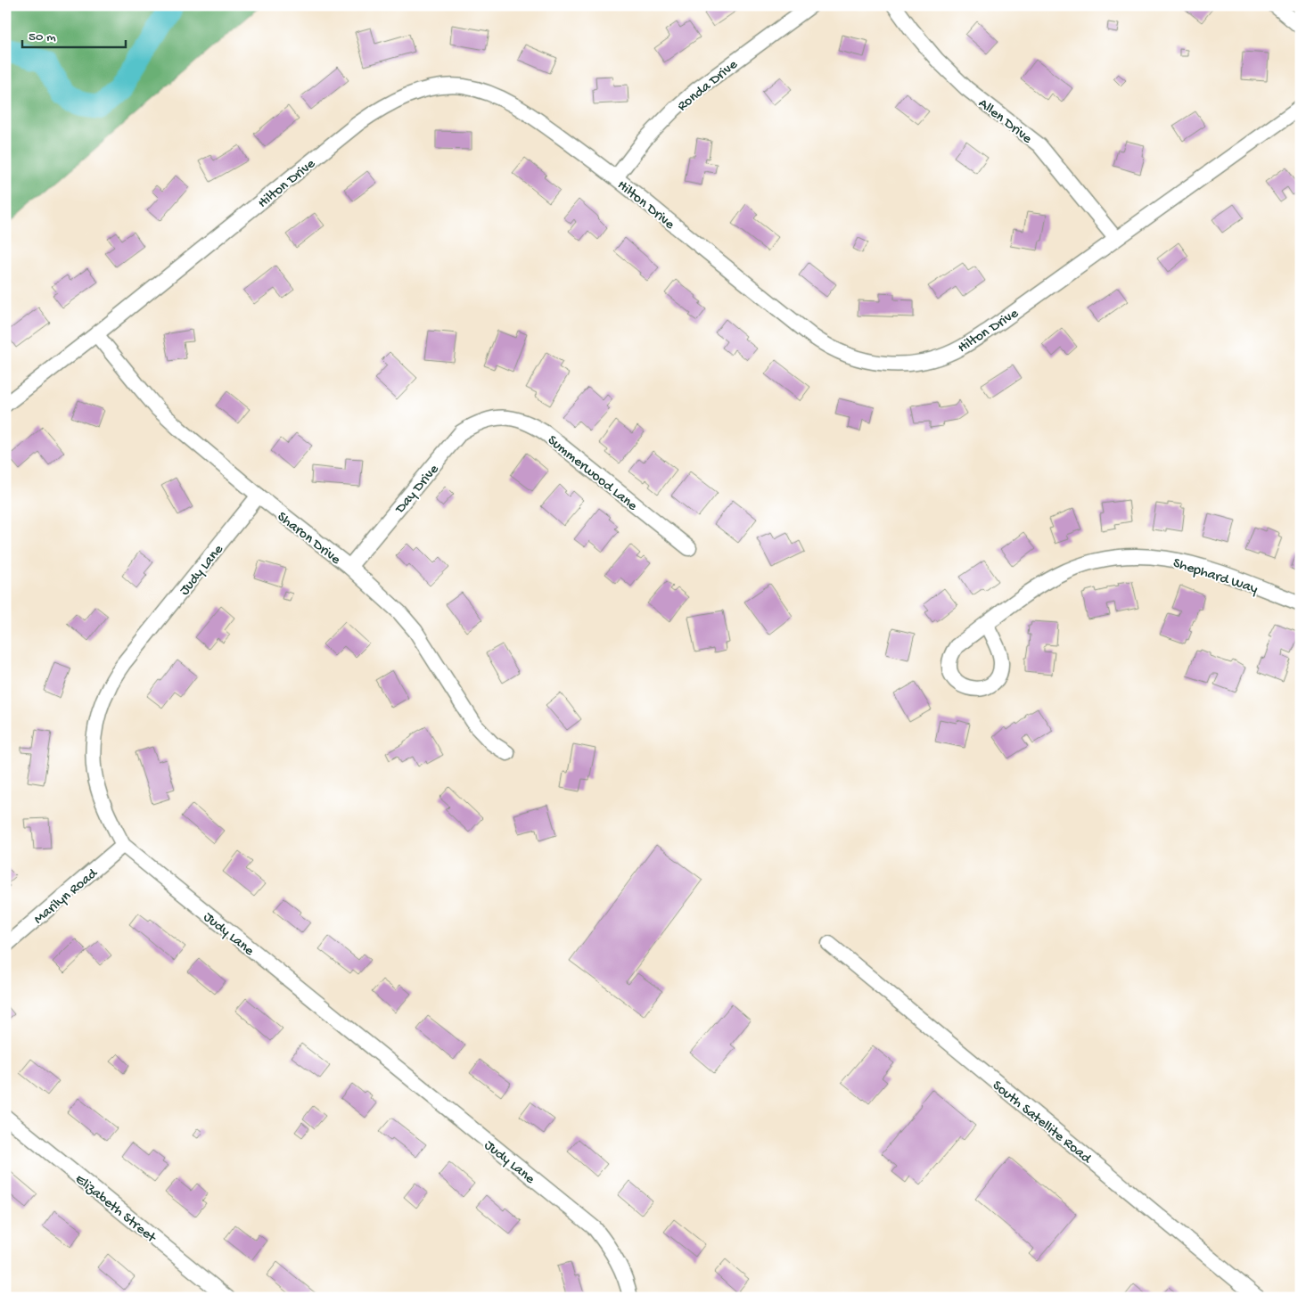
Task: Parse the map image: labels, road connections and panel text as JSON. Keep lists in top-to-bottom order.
{
  "streets": {
    "street": [
      "Ronda Drive",
      "Allen Drive",
      "Hilton Drive",
      "Summerwood Lane",
      "Day Drive",
      "Sharon Drive",
      "Judy Lane",
      "Shephard Way",
      "Marilyn Road",
      "South Satellite Road",
      "Elizabeth Street"
    ]
  },
  "crossings": [
    ["Ronda Drive", "Hilton Drive"],
    ["Allen Drive", "Hilton Drive"],
    ["Hilton Drive", "Sharon Drive"],
    ["Summerwood Lane", "Day Drive"],
    ["Day Drive", "Sharon Drive"],
    ["Sharon Drive", "Judy Lane"],
    ["Judy Lane", "Marilyn Road"]
  ],
  "scale_bar": "50 m"
}
